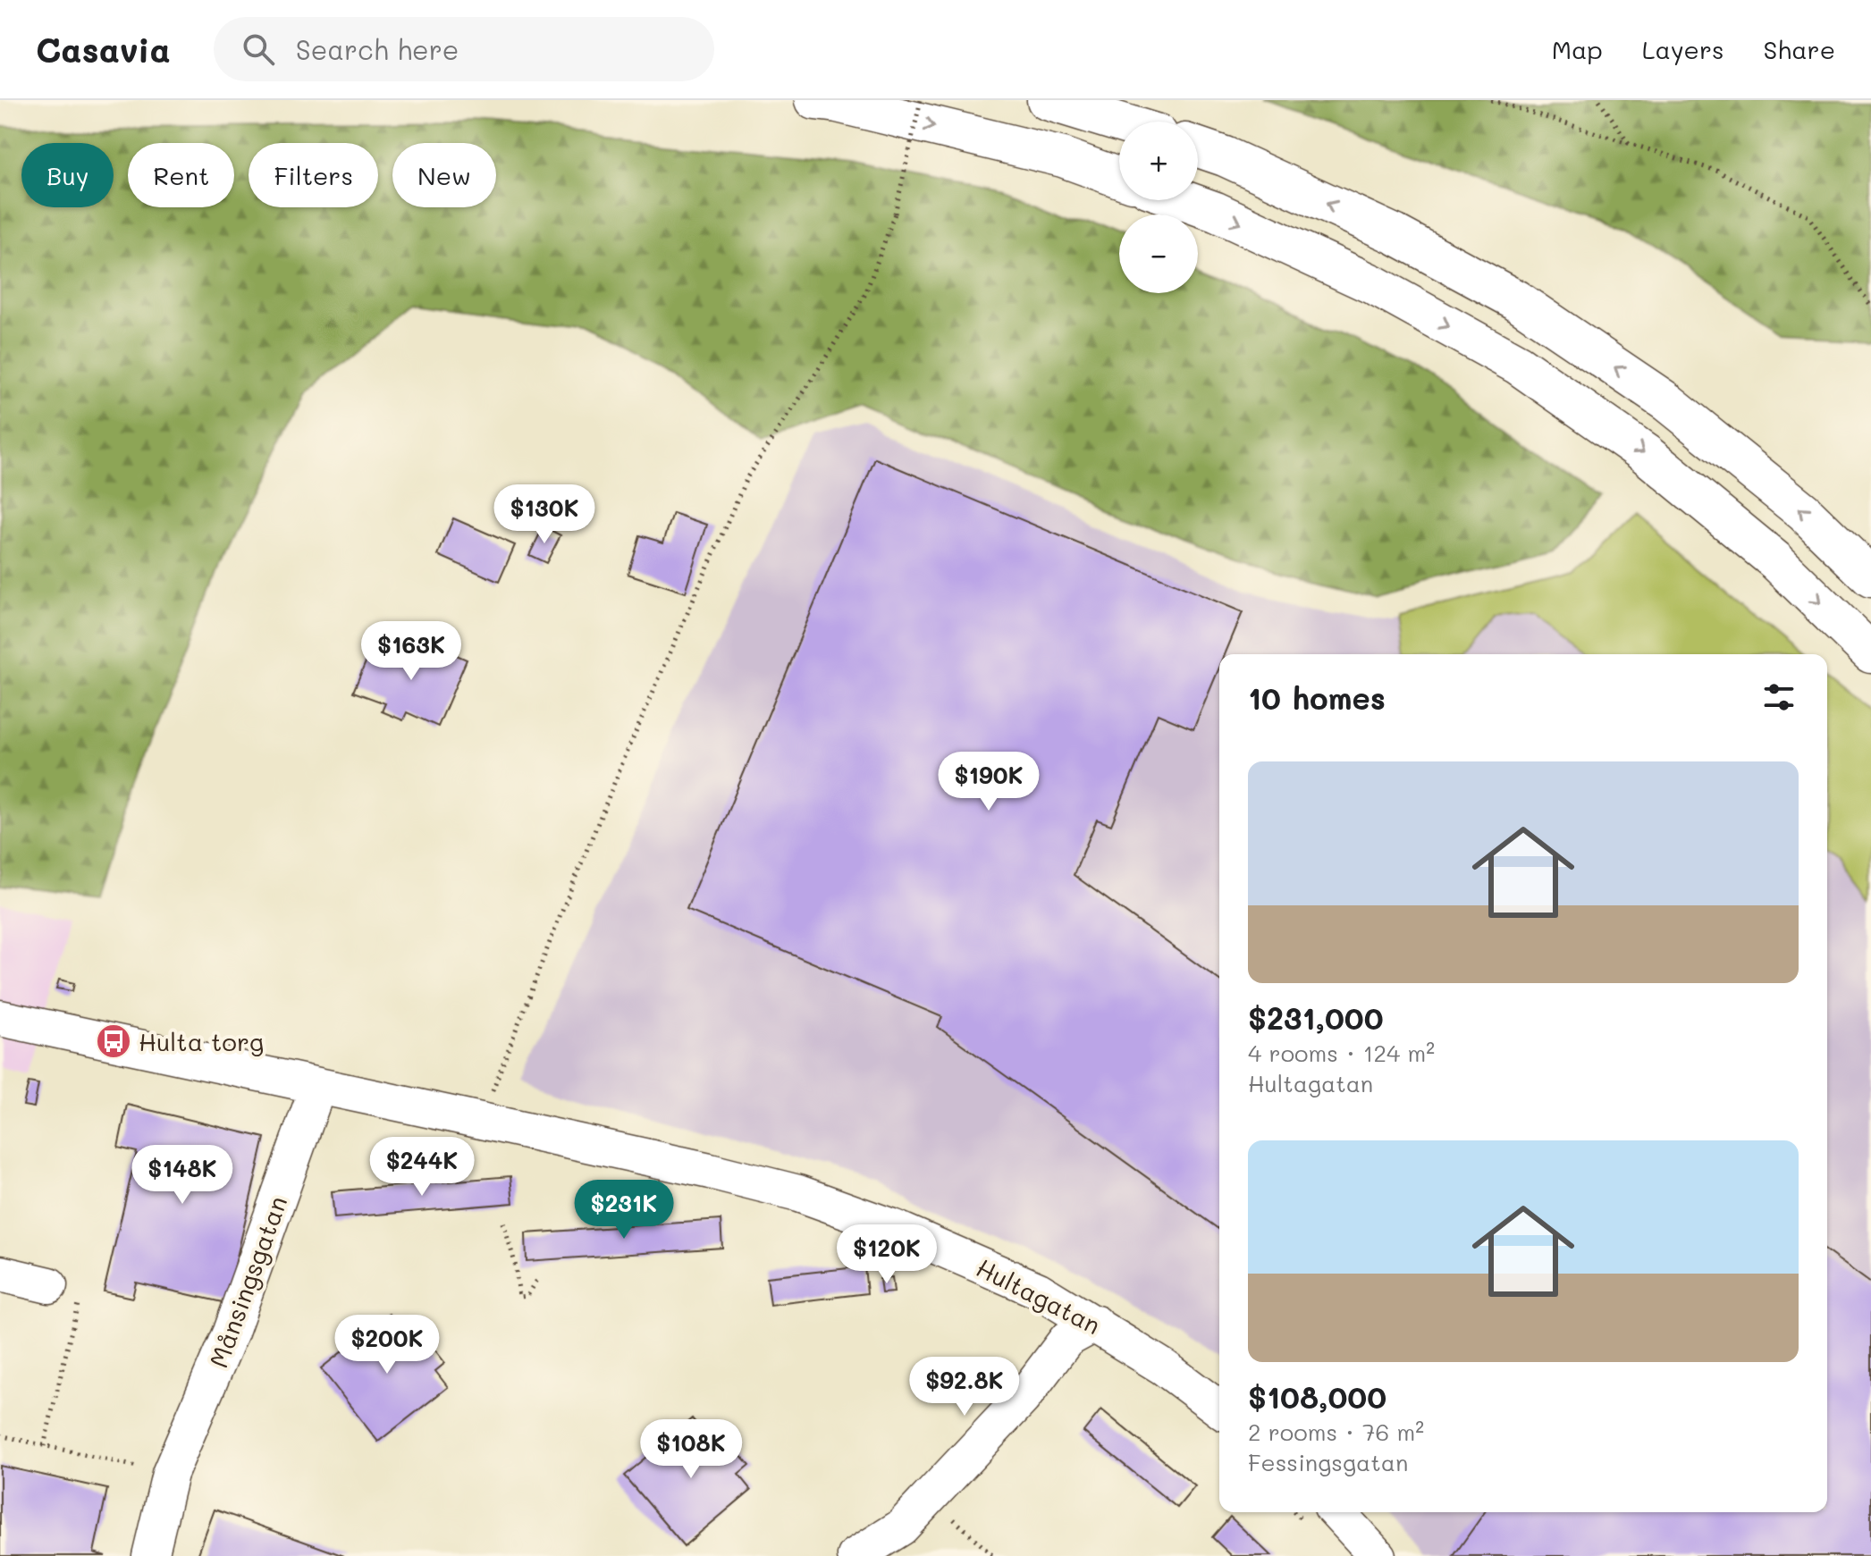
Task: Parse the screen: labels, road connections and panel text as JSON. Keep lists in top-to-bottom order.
{
  "streets": {
    "street": ["Månsingsgatan", "Hultagatan"]
  },
  "crossings": [
    ["Månsingsgatan", "Hultagatan"]
  ],
  "places": {
    "bus stop": ["Hulta torg"]
  },
  "page": {
    "header": "Casavia",
    "search": "Search here",
    "nav": ["Map", "Layers", "Share"],
    "map_buttons": ["+", "−"],
    "chip": [
      "Buy",
      "Rent",
      "Filters",
      "New"
    ],
    "price": [
      "$130K",
      "$163K",
      "$190K",
      "$244K",
      "$148K",
      "$231K",
      "$120K",
      "$200K",
      "$92.8K",
      "$108K"
    ],
    "heading": "10 homes",
    "list": [
      {
        "name": "$231,000",
        "note": "4 rooms · 124 m² · Hultagatan"
      },
      {
        "name": "$108,000",
        "note": "2 rooms · 76 m² · Fessingsgatan"
      }
    ]
  }
}
